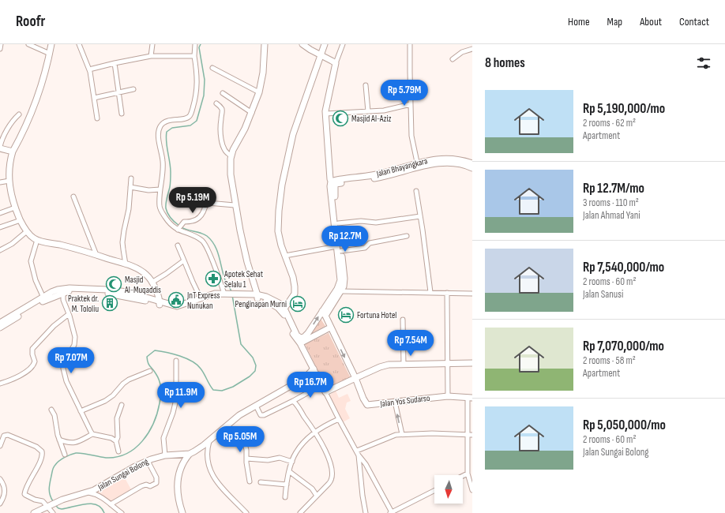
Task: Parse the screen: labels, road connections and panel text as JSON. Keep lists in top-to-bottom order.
{
  "streets": {
    "street": ["Jalan Bhayangkara", "Jalan Yos Sudarso", "Jalan Sungai Bolong"]
  },
  "places": {
    "mosque": ["Masjid Al-Aziz", "Masjid Al-Muqaddis"],
    "pharmacy": ["Apotek Sehat Selalu 1"],
    "public building": ["JnT Express Nunukan"],
    "building": ["Praktek dr. M. Tololiu"],
    "hotel": ["Penginapan Murni", "Fortuna Hotel"]
  },
  "north": "bottom",
  "page": {
    "header": "Roofr",
    "nav": [
      "Home",
      "Map",
      "About",
      "Contact"
    ],
    "heading": "8 homes",
    "price": [
      "Rp 5.79M",
      "Rp 5.19M",
      "Rp 12.7M",
      "Rp 7.54M",
      "Rp 7.07M",
      "Rp 16.7M",
      "Rp 11.9M",
      "Rp 5.05M"
    ],
    "list": [
      {
        "name": "Rp 5,190,000/mo",
        "note": "2 rooms · 62 m² · Apartment"
      },
      {
        "name": "Rp 12.7M/mo",
        "note": "3 rooms · 110 m² · Jalan Ahmad Yani"
      },
      {
        "name": "Rp 7,540,000/mo",
        "note": "2 rooms · 60 m² · Jalan Sanusi"
      },
      {
        "name": "Rp 7,070,000/mo",
        "note": "2 rooms · 58 m² · Apartment"
      },
      {
        "name": "Rp 5,050,000/mo",
        "note": "2 rooms · 60 m² · Jalan Sungai Bolong"
      }
    ]
  }
}
